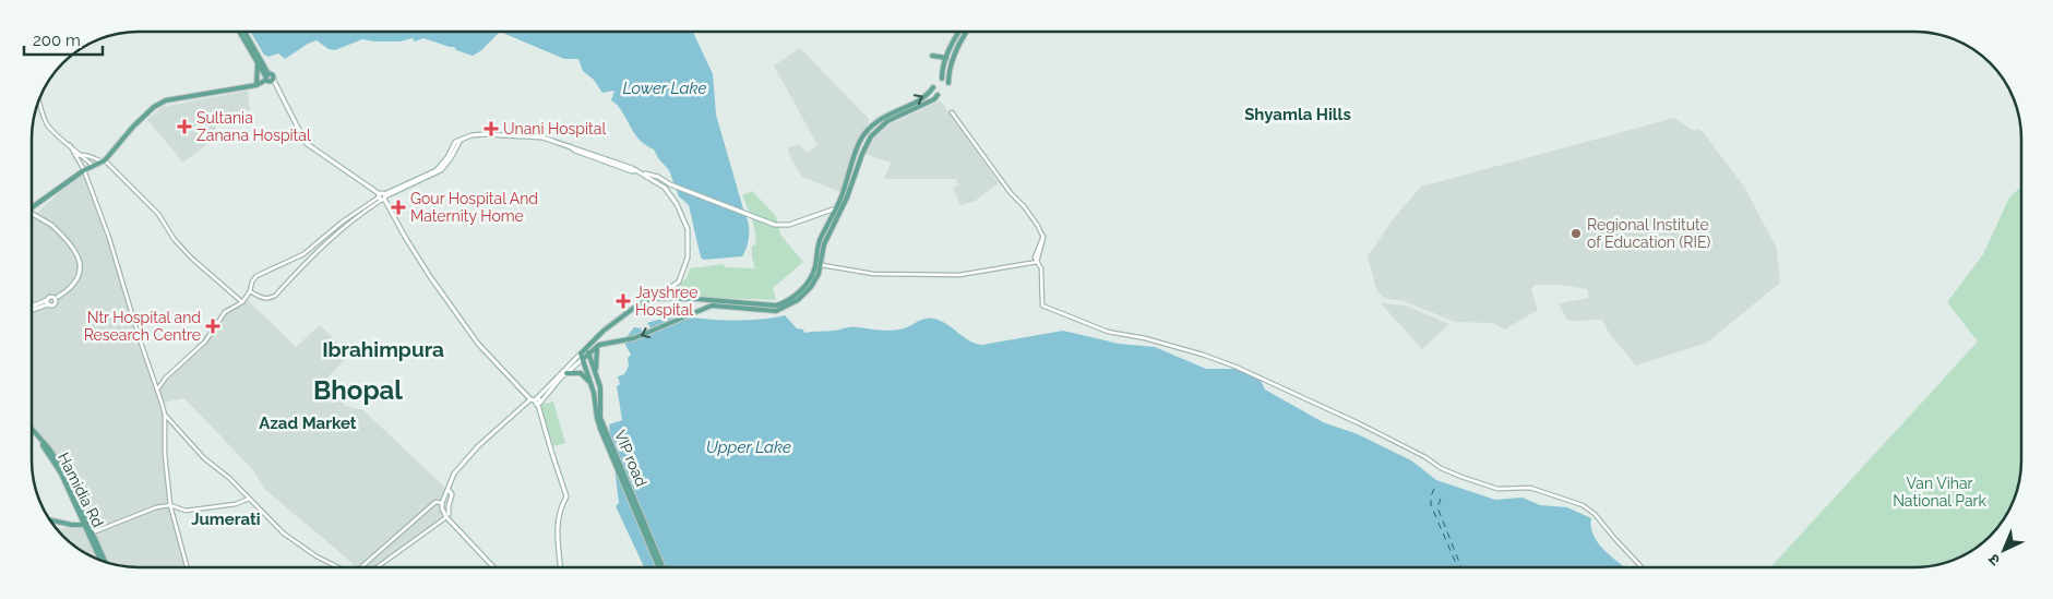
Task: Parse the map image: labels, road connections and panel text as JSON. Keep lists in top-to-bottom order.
{
  "streets": {
    "main road": ["VIP road", "Hamidia Rd"]
  },
  "districts": [
    "Shyamla Hills",
    "Ibrahimpura",
    "Bhopal",
    "Azad Market",
    "Jumerati"
  ],
  "water": ["Lower Lake", "Upper Lake"],
  "parks": ["Van Vihar National Park"],
  "places": {
    "health": [
      "Sultania Zanana Hospital",
      "Unani Hospital",
      "Gour Hospital And Maternity Home",
      "Jayshree Hospital",
      "Ntr Hospital and Research Centre"
    ],
    "other": ["Regional Institute of Education (RIE)"]
  },
  "scale_bar": "200 m",
  "north": "bottom left"
}
